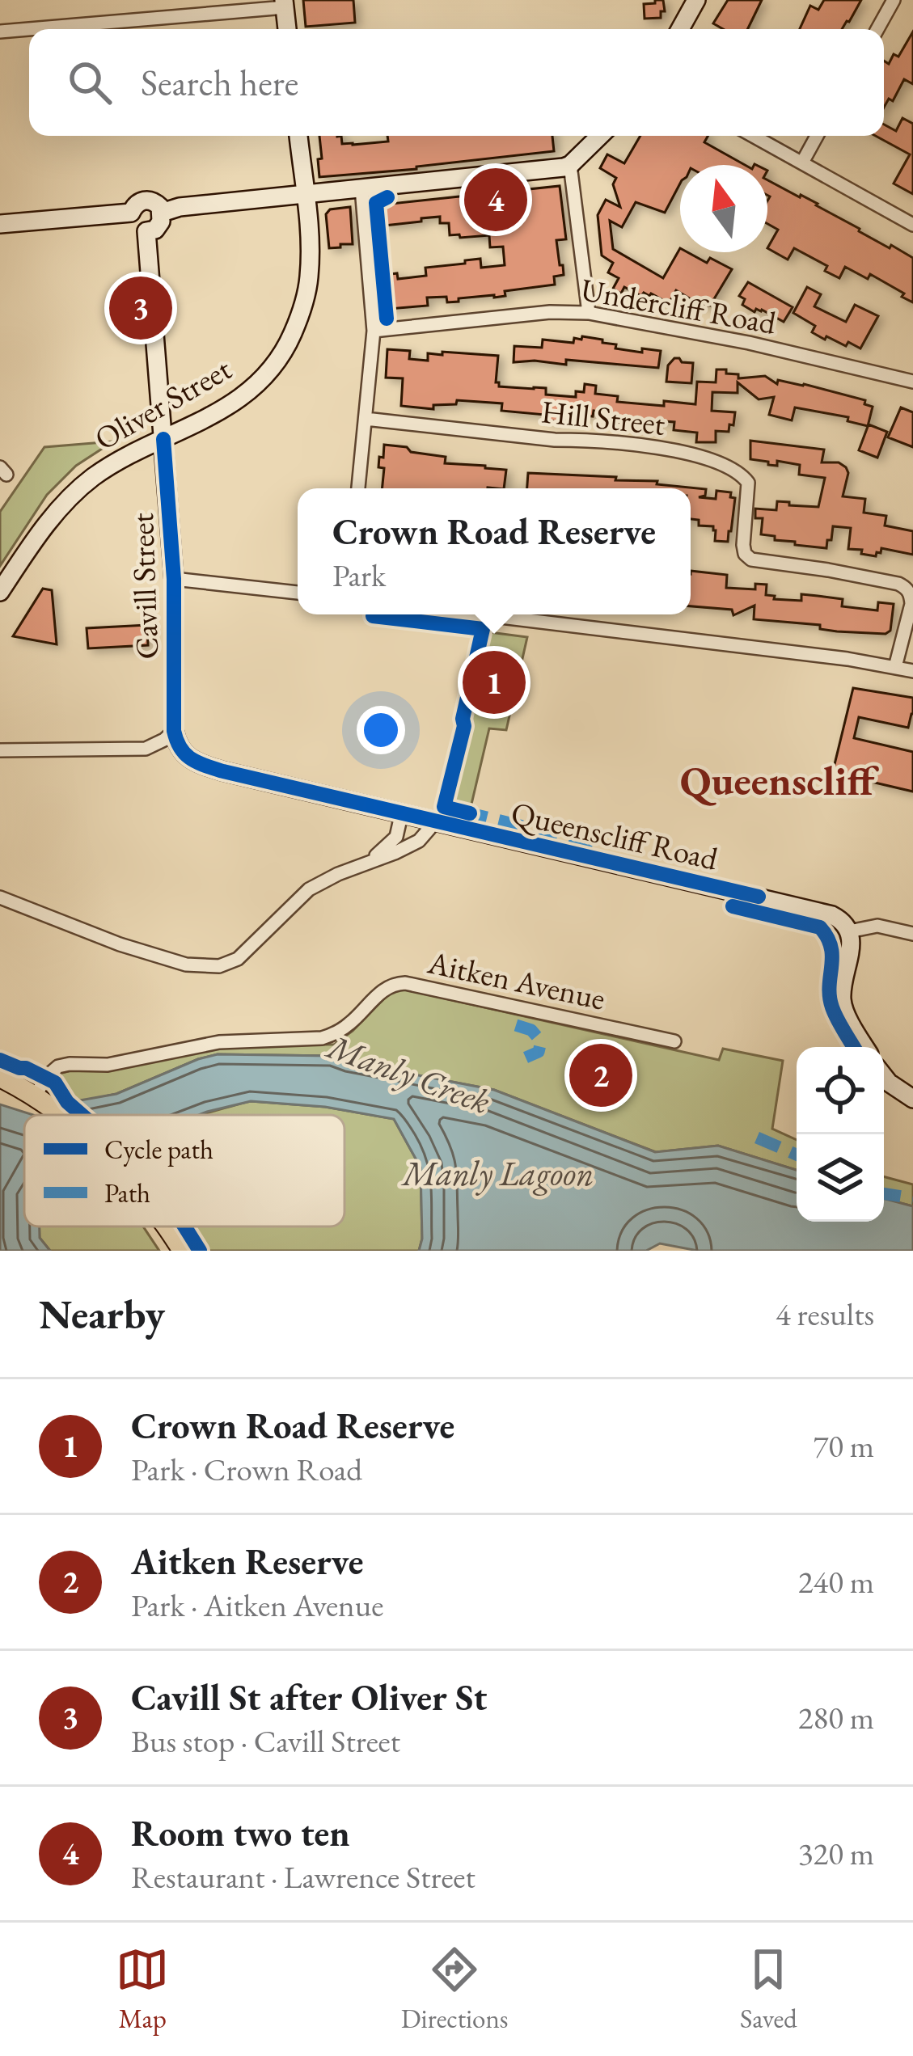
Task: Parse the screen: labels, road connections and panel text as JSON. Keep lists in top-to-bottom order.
{
  "streets": {
    "main road": ["Oliver Street", "Cavill Street", "Queenscliff Road"],
    "street": ["Undercliff Road", "Hill Street", "Aitken Avenue"]
  },
  "crossings": [
    ["Oliver Street", "Cavill Street"],
    ["Cavill Street", "Queenscliff Road"]
  ],
  "districts": ["Queenscliff"],
  "water": ["Manly Creek", "Manly Lagoon"],
  "legend": ["Cycle path", "Path"],
  "north": "top",
  "page": {
    "search": "Search here",
    "pins": [
      "4",
      "3",
      "1",
      "2"
    ],
    "popup": ["Crown Road Reserve", "Park"],
    "heading": ["Nearby", "4 results"],
    "list": [
      {
        "mark": "1",
        "name": "Crown Road Reserve",
        "note": "Park · Crown Road",
        "value": "70 m"
      },
      {
        "mark": "2",
        "name": "Aitken Reserve",
        "note": "Park · Aitken Avenue",
        "value": "240 m"
      },
      {
        "mark": "3",
        "name": "Cavill St after Oliver St",
        "note": "Bus stop · Cavill Street",
        "value": "280 m"
      },
      {
        "mark": "4",
        "name": "Room two ten",
        "note": "Restaurant · Lawrence Street",
        "value": "320 m"
      }
    ],
    "nav": ["Map", "Directions", "Saved"]
  }
}
